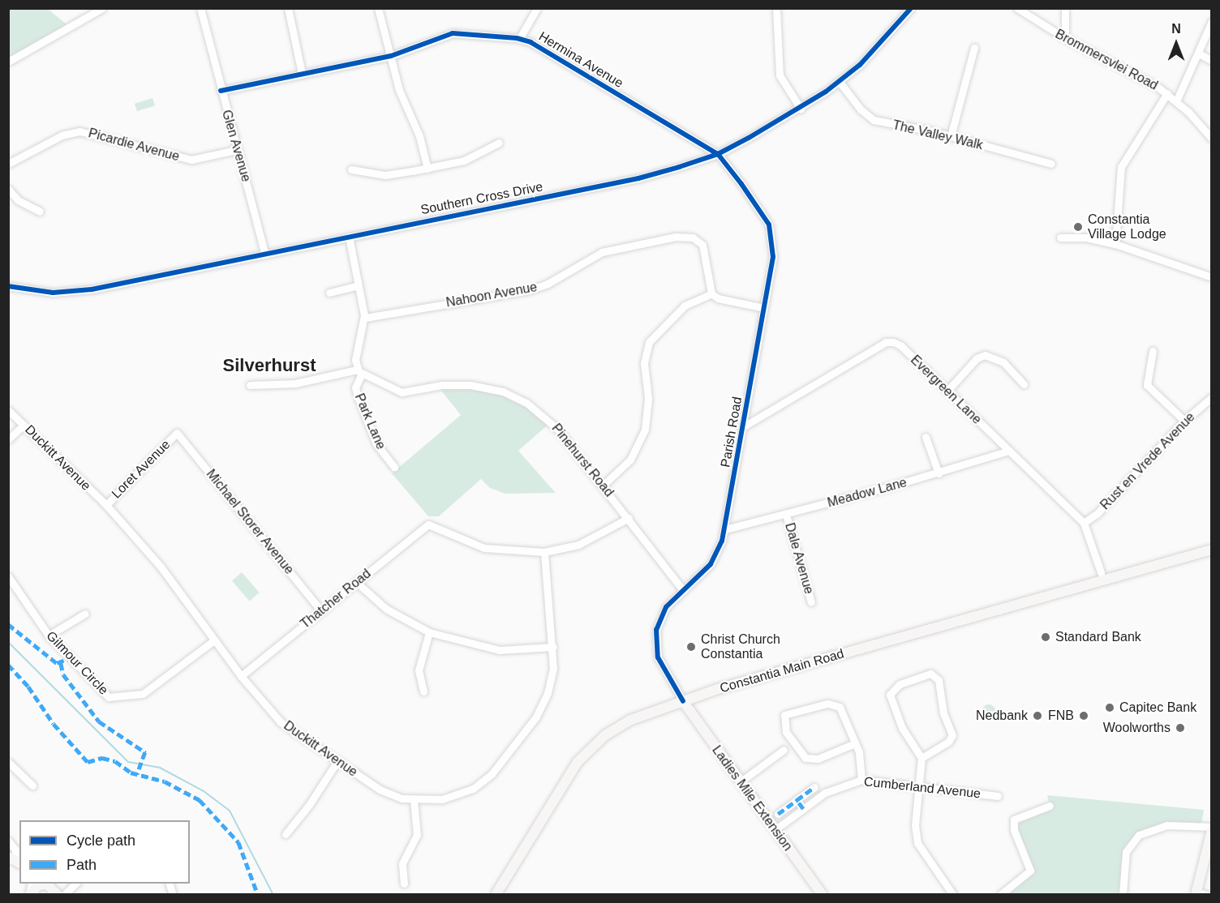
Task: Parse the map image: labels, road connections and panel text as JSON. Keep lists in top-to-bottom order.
{
  "streets": {
    "main road": ["Constantia Main Road", "Ladies Mile Extension"],
    "street": [
      "Hermina Avenue",
      "Brommersvlei Road",
      "The Valley Walk",
      "Picardie Avenue",
      "Glen Avenue",
      "Southern Cross Drive",
      "Nahoon Avenue",
      "Evergreen Lane",
      "Park Lane",
      "Parish Road",
      "Duckitt Avenue",
      "Pinehurst Road",
      "Rust en Vrede Avenue",
      "Loret Avenue",
      "Meadow Lane",
      "Michael Storer Avenue",
      "Dale Avenue",
      "Thatcher Road",
      "Gilmour Circle",
      "Cumberland Avenue"
    ]
  },
  "crossings": [
    ["Hermina Avenue", "Glen Avenue"],
    ["Hermina Avenue", "Southern Cross Drive"],
    ["Hermina Avenue", "Parish Road"],
    ["The Valley Walk", "Southern Cross Drive"],
    ["Picardie Avenue", "Glen Avenue"],
    ["Glen Avenue", "Southern Cross Drive"],
    ["Southern Cross Drive", "Parish Road"],
    ["Evergreen Lane", "Parish Road"],
    ["Evergreen Lane", "Rust en Vrede Avenue"],
    ["Evergreen Lane", "Meadow Lane"],
    ["Park Lane", "Pinehurst Road"],
    ["Parish Road", "Pinehurst Road"],
    ["Parish Road", "Meadow Lane"],
    ["Parish Road", "Constantia Main Road"],
    ["Parish Road", "Ladies Mile Extension"],
    ["Duckitt Avenue", "Loret Avenue"],
    ["Duckitt Avenue", "Thatcher Road"],
    ["Duckitt Avenue", "Gilmour Circle"],
    ["Loret Avenue", "Michael Storer Avenue"],
    ["Meadow Lane", "Dale Avenue"],
    ["Michael Storer Avenue", "Thatcher Road"],
    ["Constantia Main Road", "Ladies Mile Extension"],
    ["Cumberland Avenue", "Ladies Mile Extension"]
  ],
  "districts": ["Silverhurst"],
  "places": [
    "Constantia Village Lodge",
    "Standard Bank",
    "Christ Church Constantia",
    "Capitec Bank",
    "Nedbank",
    "FNB",
    "Woolworths"
  ],
  "legend": ["Cycle path", "Path"],
  "north": "top"
}
